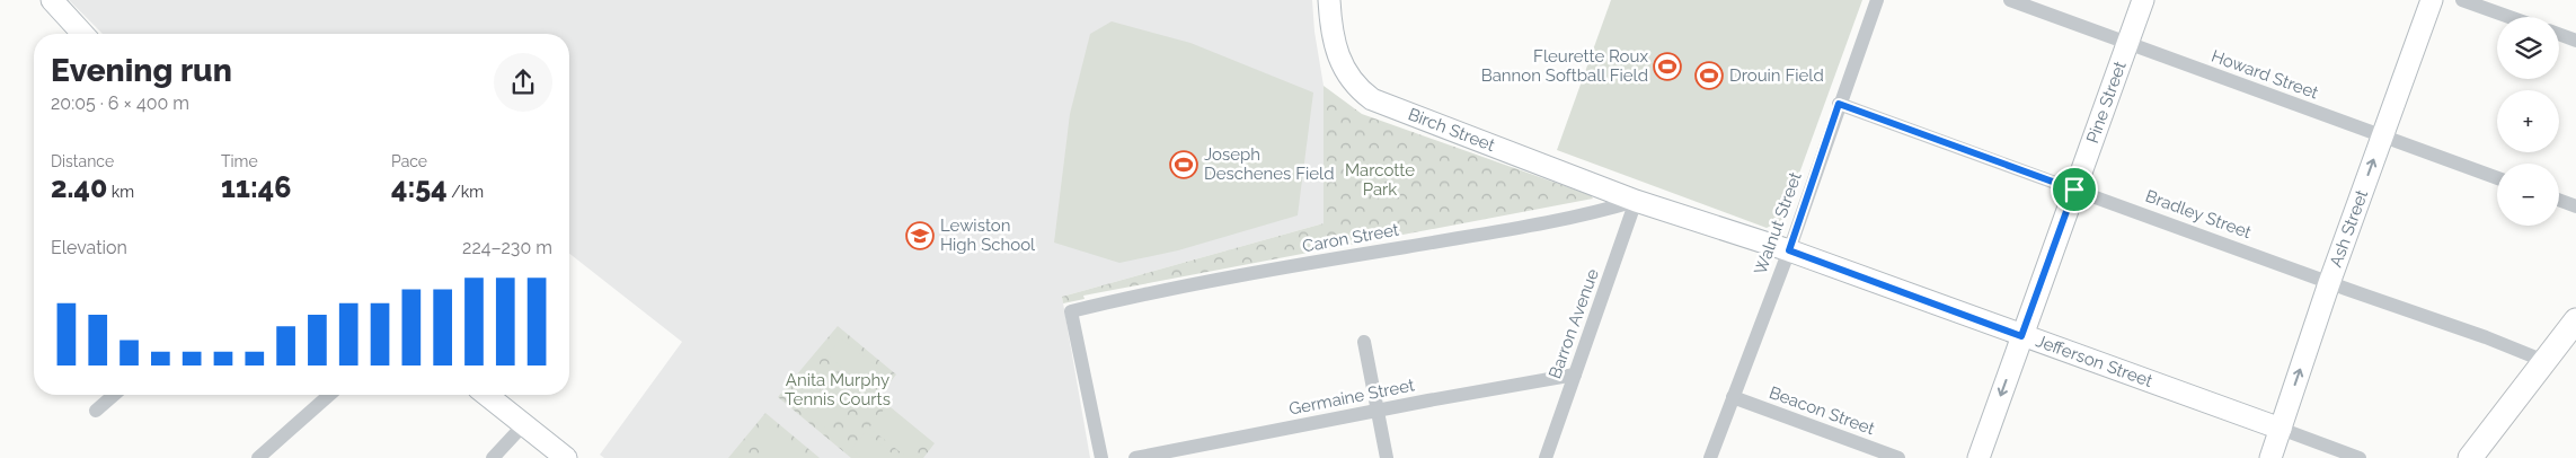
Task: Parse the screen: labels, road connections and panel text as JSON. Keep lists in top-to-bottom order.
{
  "streets": {
    "main road": [
      "Pine Street",
      "Birch Street",
      "Ash Street",
      "Jefferson Street"
    ],
    "street": [
      "Howard Street",
      "Bradley Street",
      "Walnut Street",
      "Caron Street",
      "Barron Avenue",
      "Germaine Street",
      "Beacon Street"
    ]
  },
  "crossings": [
    ["Howard Street", "Pine Street"],
    ["Howard Street", "Ash Street"],
    ["Pine Street", "Bradley Street"],
    ["Pine Street", "Jefferson Street"],
    ["Birch Street", "Caron Street"],
    ["Birch Street", "Barron Avenue"],
    ["Birch Street", "Jefferson Street"],
    ["Bradley Street", "Walnut Street"],
    ["Bradley Street", "Ash Street"],
    ["Walnut Street", "Jefferson Street"],
    ["Walnut Street", "Beacon Street"],
    ["Ash Street", "Jefferson Street"],
    ["Caron Street", "Barron Avenue"],
    ["Caron Street", "Jefferson Street"],
    ["Barron Avenue", "Jefferson Street"],
    ["Barron Avenue", "Germaine Street"]
  ],
  "one_way": ["Ash Street"],
  "parks": ["Marcotte Park", "Anita Murphy Tennis Courts"],
  "places": {
    "sports": ["Fleurette Roux Bannon Softball Field", "Drouin Field", "Joseph Deschenes Field"],
    "school or university": ["Lewiston High School"]
  },
  "page": {
    "map_buttons": ["+", "−"],
    "heading": ["Evening run", "20:05 · 6 × 400 m"],
    "stats": [
      ["Distance", "2.40 km"],
      ["Time", "11:46"],
      ["Pace", "4:54 /km"]
    ],
    "chart": ["Elevation", "224–230 m"]
  }
}
